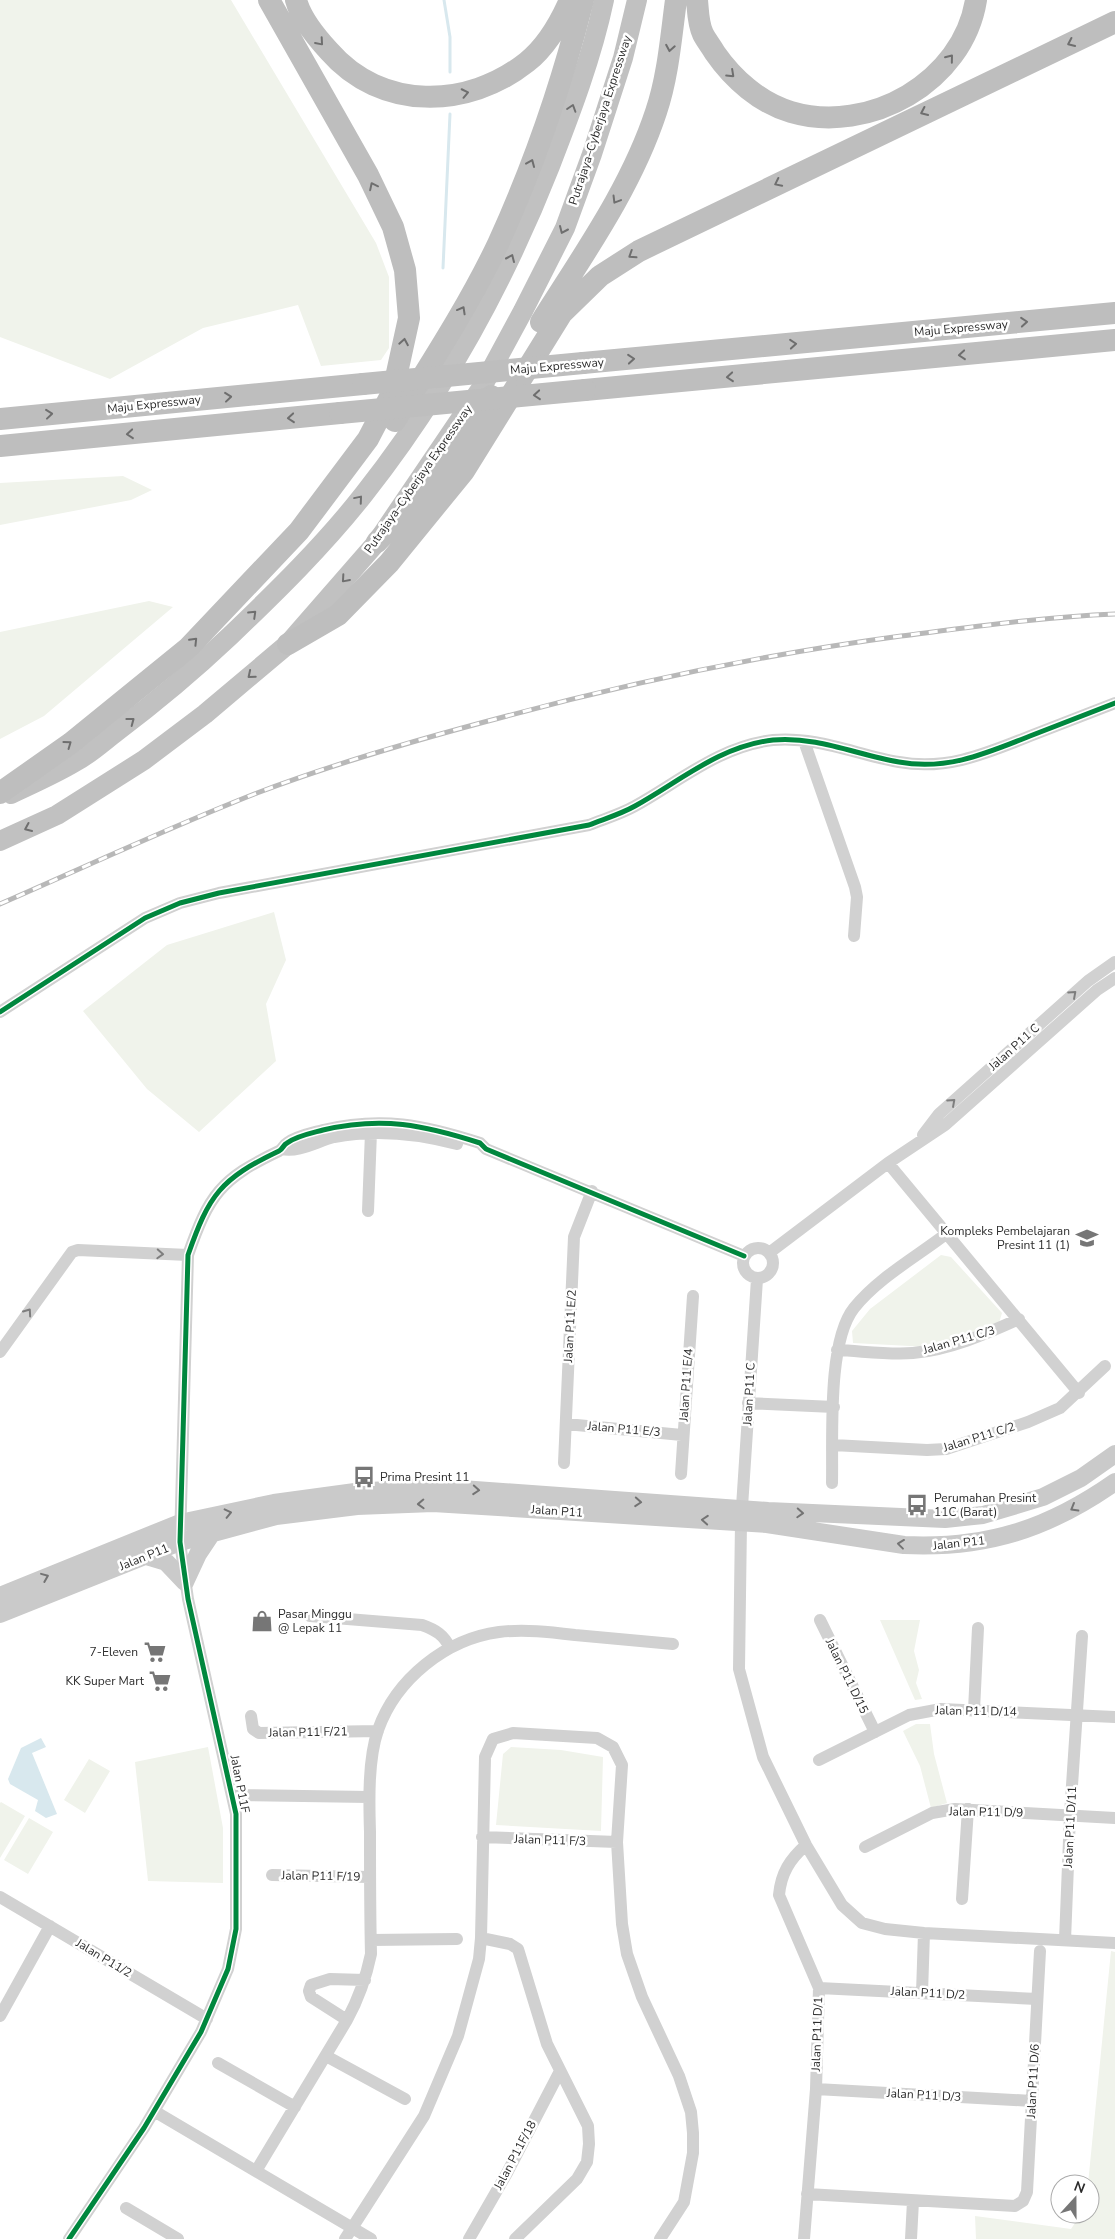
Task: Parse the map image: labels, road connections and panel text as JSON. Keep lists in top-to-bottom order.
{
  "streets": {
    "highway": ["Putrajaya–Cyberjaya Expressway", "Maju Expressway"],
    "main road": ["Jalan P11"],
    "street": [
      "Jalan P11 C",
      "Jalan P11 E/2",
      "Jalan P11 C/3",
      "Jalan P11 E/4",
      "Jalan P11 E/3",
      "Jalan P11 C/2",
      "Jalan P11 D/15",
      "Jalan P11 D/14",
      "Jalan P11 F/21",
      "Jalan P11F",
      "Jalan P11 D/9",
      "Jalan P11 D/11",
      "Jalan P11 F/3",
      "Jalan P11 F/19",
      "Jalan P11/2",
      "Jalan P11 D/2",
      "Jalan P11 D/1",
      "Jalan P11 D/6",
      "Jalan P11 D/3",
      "Jalan P11F/18"
    ]
  },
  "crossings": [
    ["Jalan P11 C", "Jalan P11"],
    ["Jalan P11 C", "Jalan P11 D/11"],
    ["Jalan P11 C", "Jalan P11 D/1"],
    ["Jalan P11 E/2", "Jalan P11 E/3"],
    ["Jalan P11 E/4", "Jalan P11 E/3"],
    ["Jalan P11", "Jalan P11F"],
    ["Jalan P11 D/15", "Jalan P11 D/14"],
    ["Jalan P11 D/14", "Jalan P11 D/11"],
    ["Jalan P11F", "Jalan P11/2"],
    ["Jalan P11 D/9", "Jalan P11 D/11"],
    ["Jalan P11 D/2", "Jalan P11 D/1"],
    ["Jalan P11 D/2", "Jalan P11 D/6"],
    ["Jalan P11 D/1", "Jalan P11 D/3"],
    ["Jalan P11 D/6", "Jalan P11 D/3"]
  ],
  "places": {
    "school or university": ["Kompleks Pembelajaran Presint 11 (1)"],
    "bus stop": ["Prima Presint 11", "Perumahan Presint 11C (Barat)"],
    "shop": ["Pasar Minggu @ Lepak 11"],
    "supermarket": ["7-Eleven", "KK Super Mart"]
  },
  "north": "top"
}
